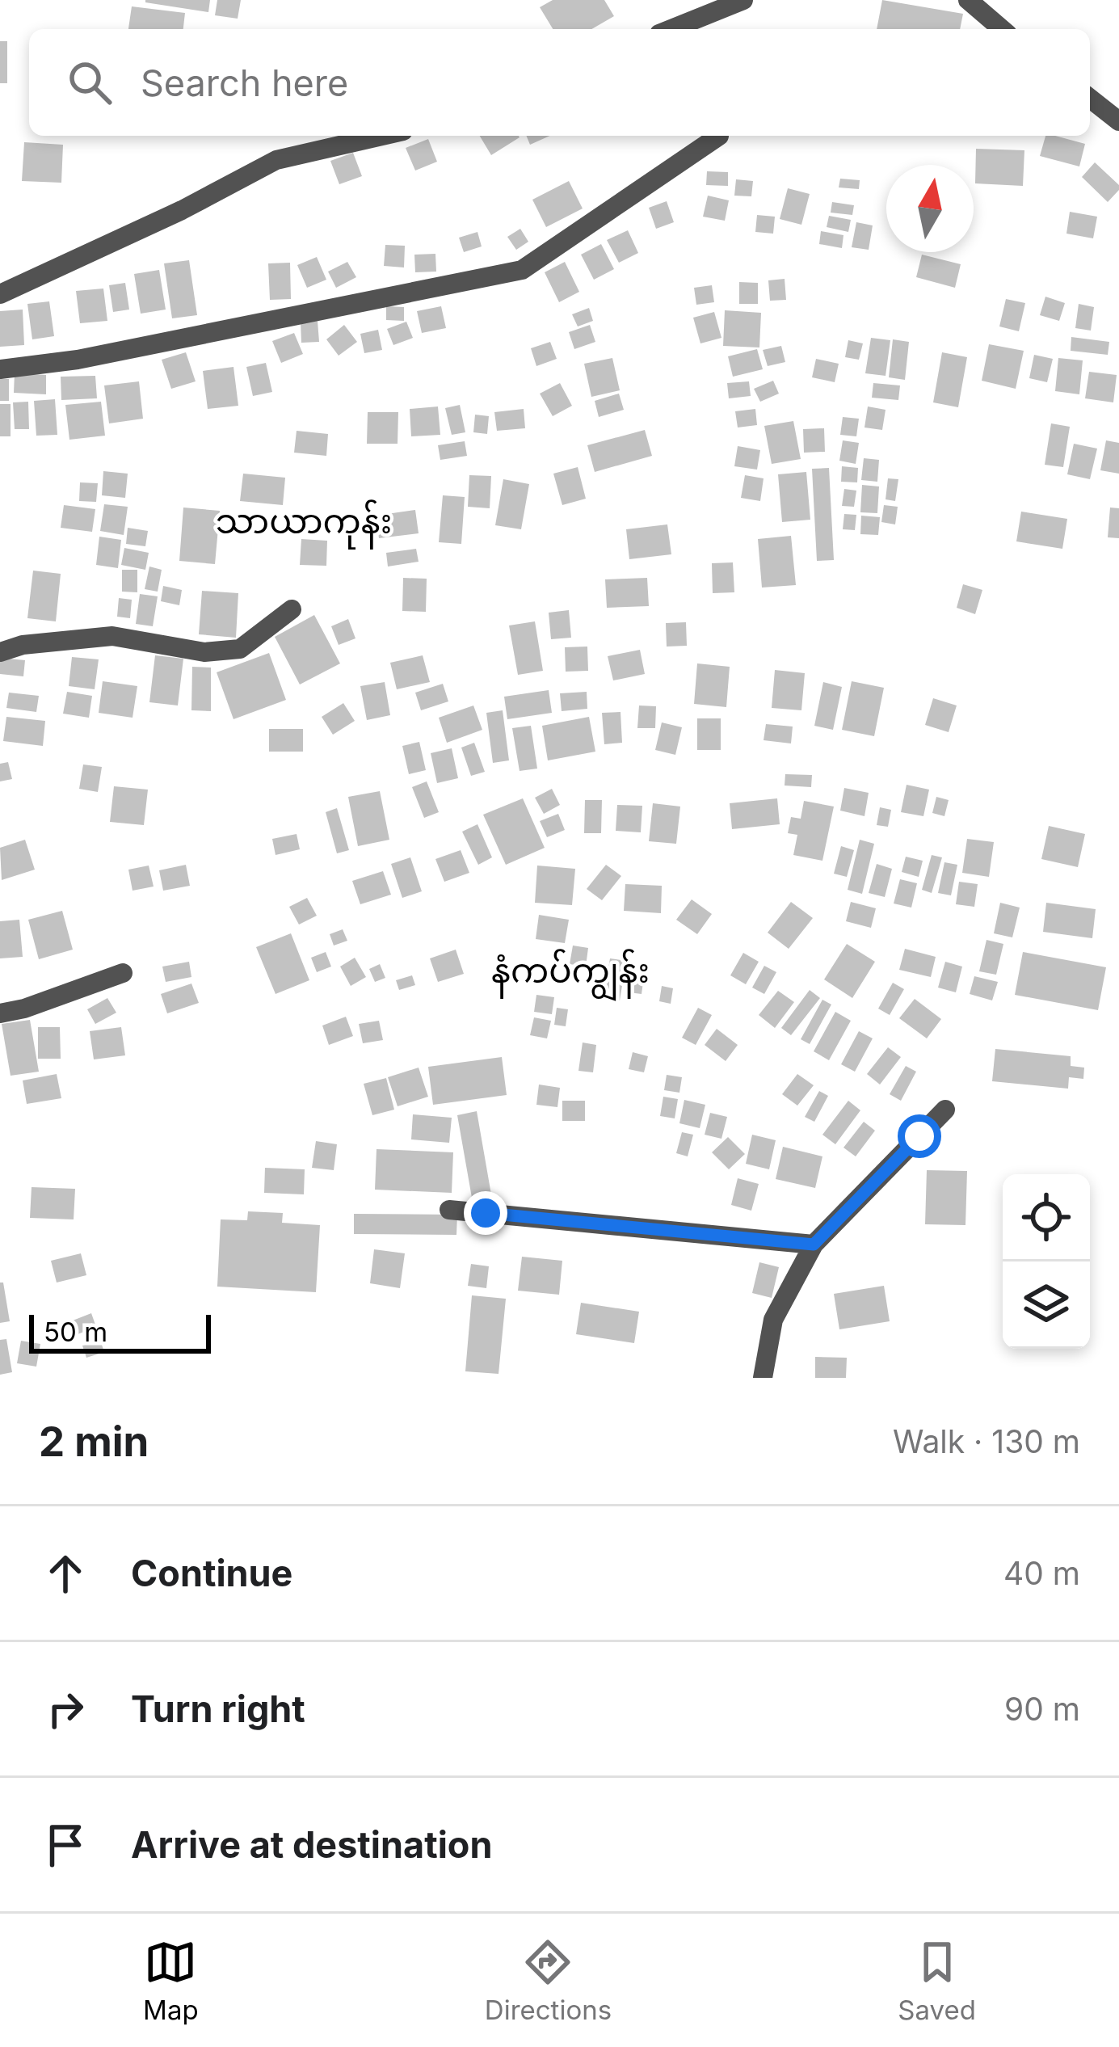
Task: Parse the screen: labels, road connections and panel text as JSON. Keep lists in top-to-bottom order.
{
  "districts": ["သာယာကုန်း", "နံကပ်ကျွန်း"],
  "scale_bar": "50 m",
  "north": "top",
  "page": {
    "search": "Search here",
    "scale": "50 m",
    "heading": ["2 min", "Walk · 130 m"],
    "list": [
      ["Continue", "40 m"],
      ["Turn right", "90 m"],
      "Arrive at destination"
    ],
    "nav": ["Map", "Directions", "Saved"]
  }
}
